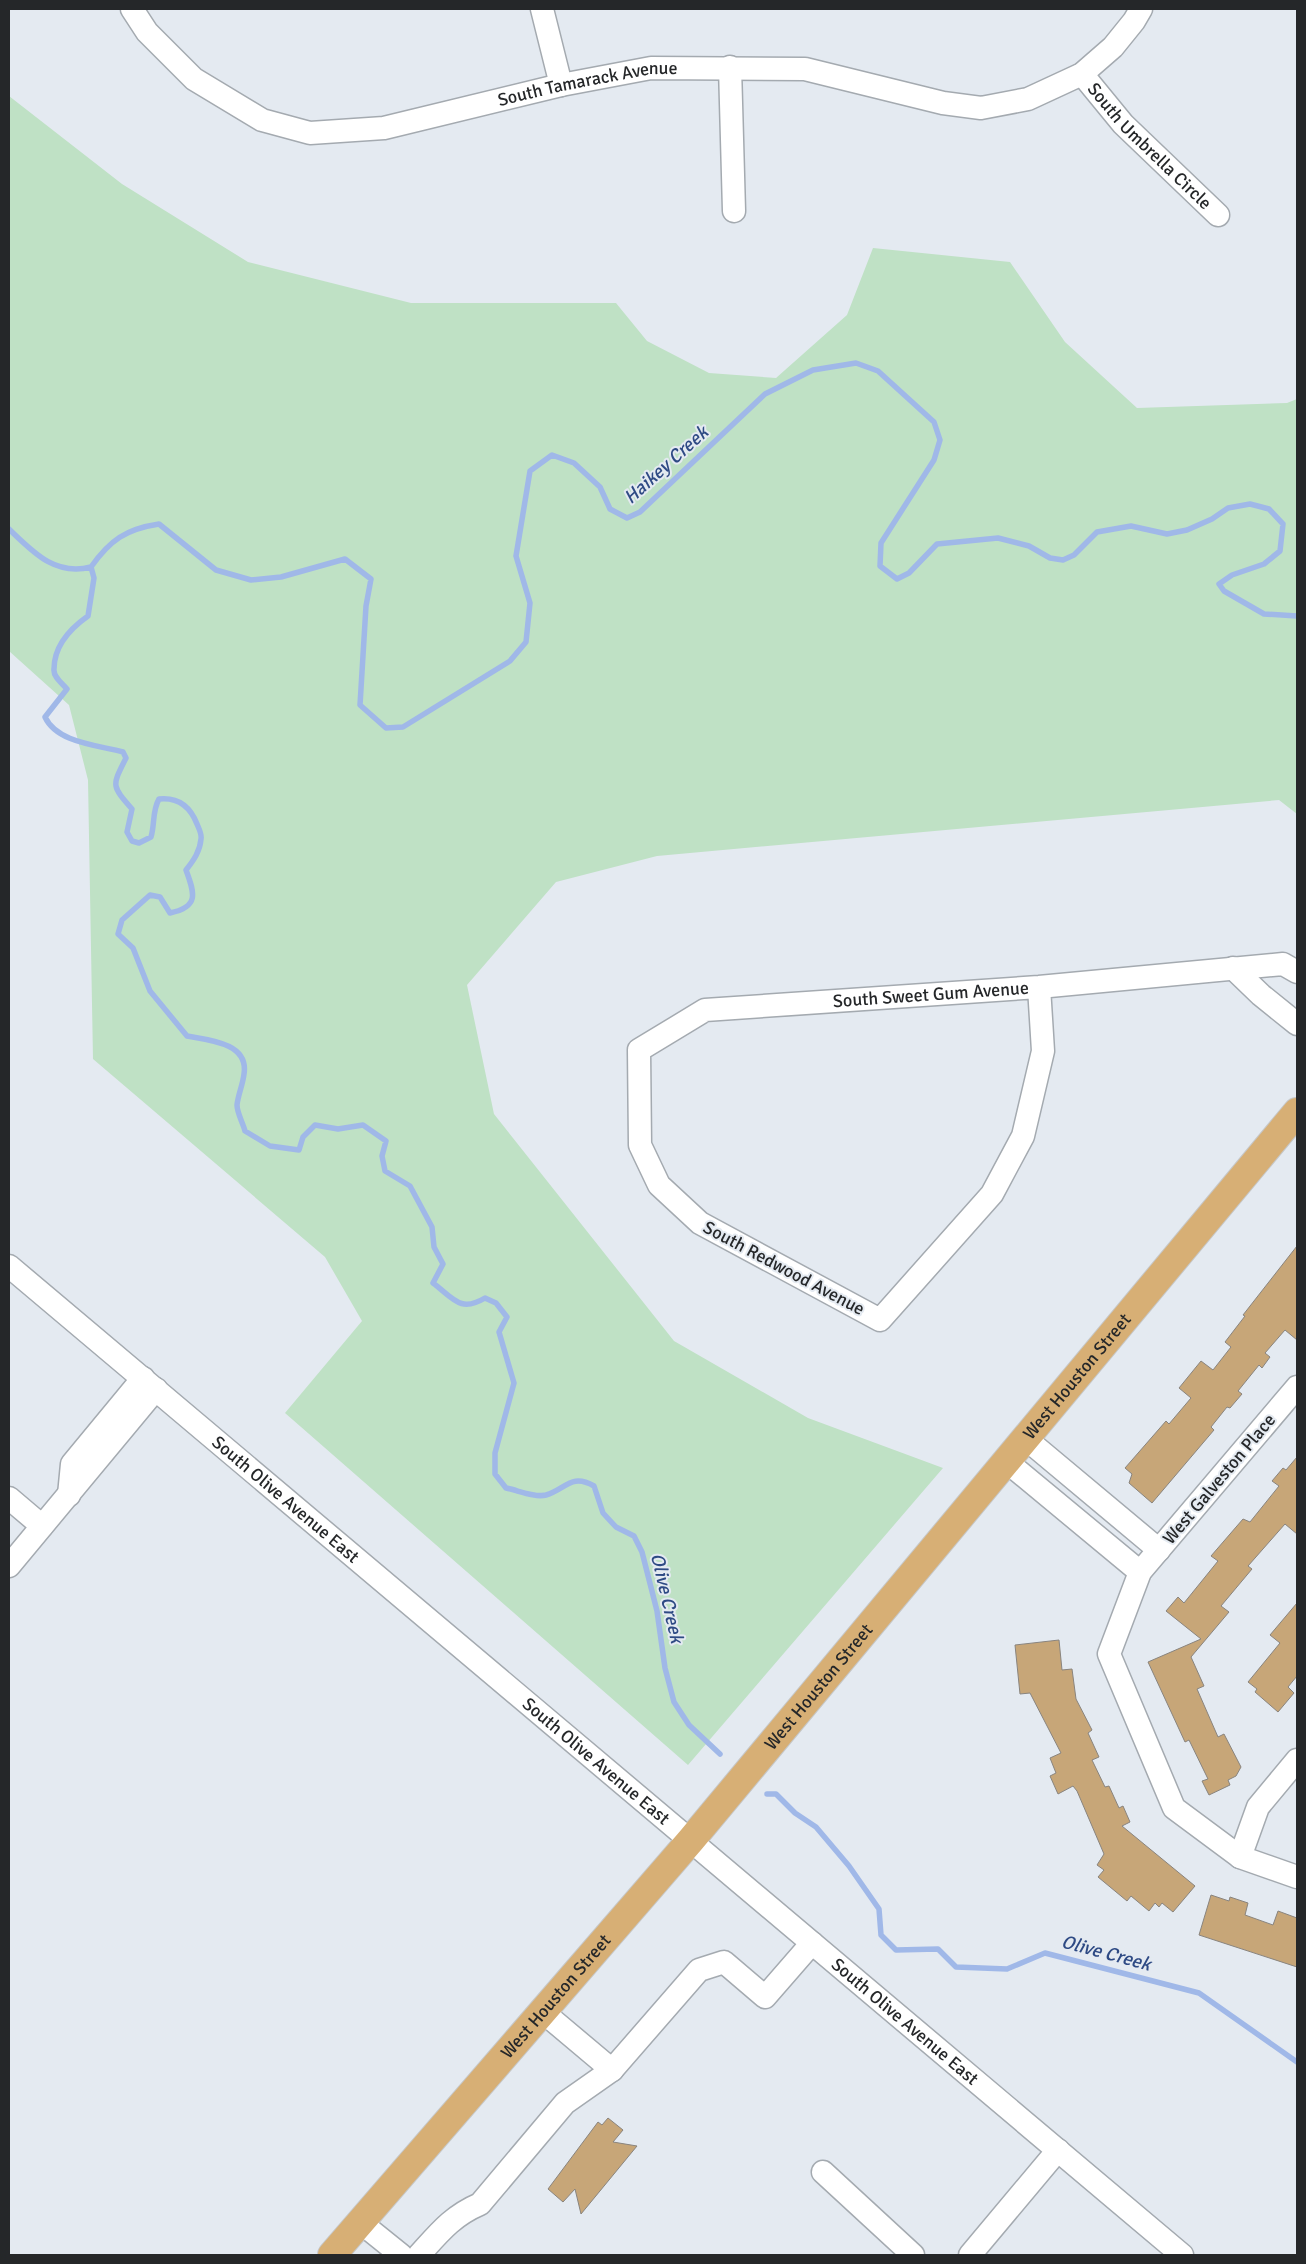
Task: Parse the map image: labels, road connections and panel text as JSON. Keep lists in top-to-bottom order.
{
  "streets": {
    "main road": ["West Houston Street"],
    "street": [
      "South Tamarack Avenue",
      "South Umbrella Circle",
      "South Sweet Gum Avenue",
      "South Redwood Avenue",
      "West Galveston Place",
      "South Olive Avenue East"
    ]
  },
  "crossings": [
    ["South Tamarack Avenue", "South Umbrella Circle"],
    ["South Sweet Gum Avenue", "South Redwood Avenue"],
    ["West Houston Street", "South Olive Avenue East"]
  ],
  "water": ["Haikey Creek", "Olive Creek"]
}
